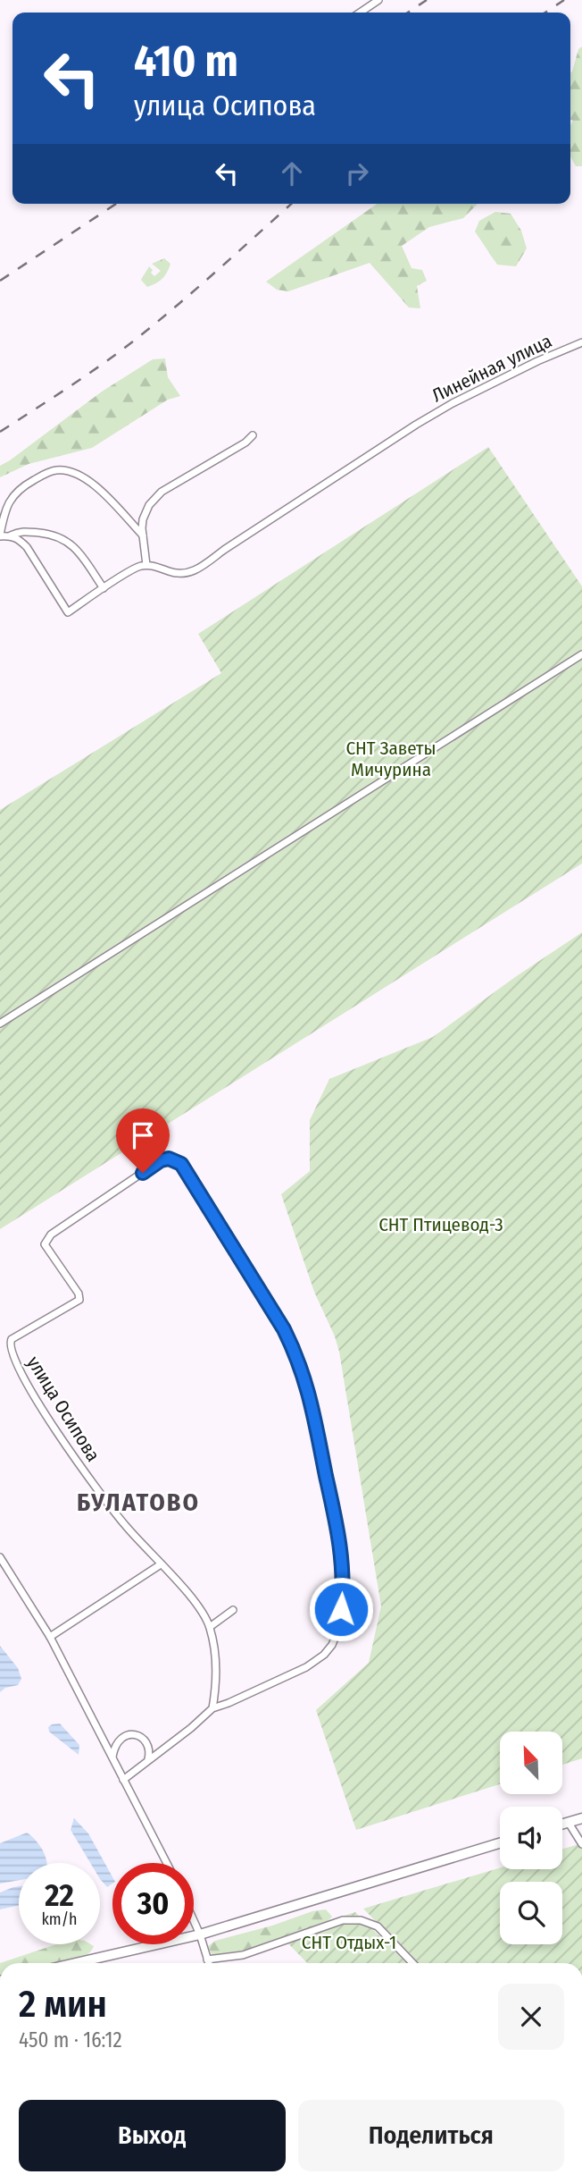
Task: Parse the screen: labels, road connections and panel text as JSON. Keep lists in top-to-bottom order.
{
  "streets": {
    "street": ["Линейная улица", "улица Осипова"]
  },
  "districts": ["БУЛАТОВО"],
  "parks": ["СНТ Заветы Мичурина", "СНТ Птицевод-3", "СНТ Отдых-1"],
  "north": "top left",
  "page": {
    "turn": ["410 m", "улица Осипова"],
    "speed": "22 km/h",
    "limit": "30",
    "heading": ["2 мин", "450 m · 16:12"],
    "buttons": ["Выход", "Поделиться"]
  }
}
